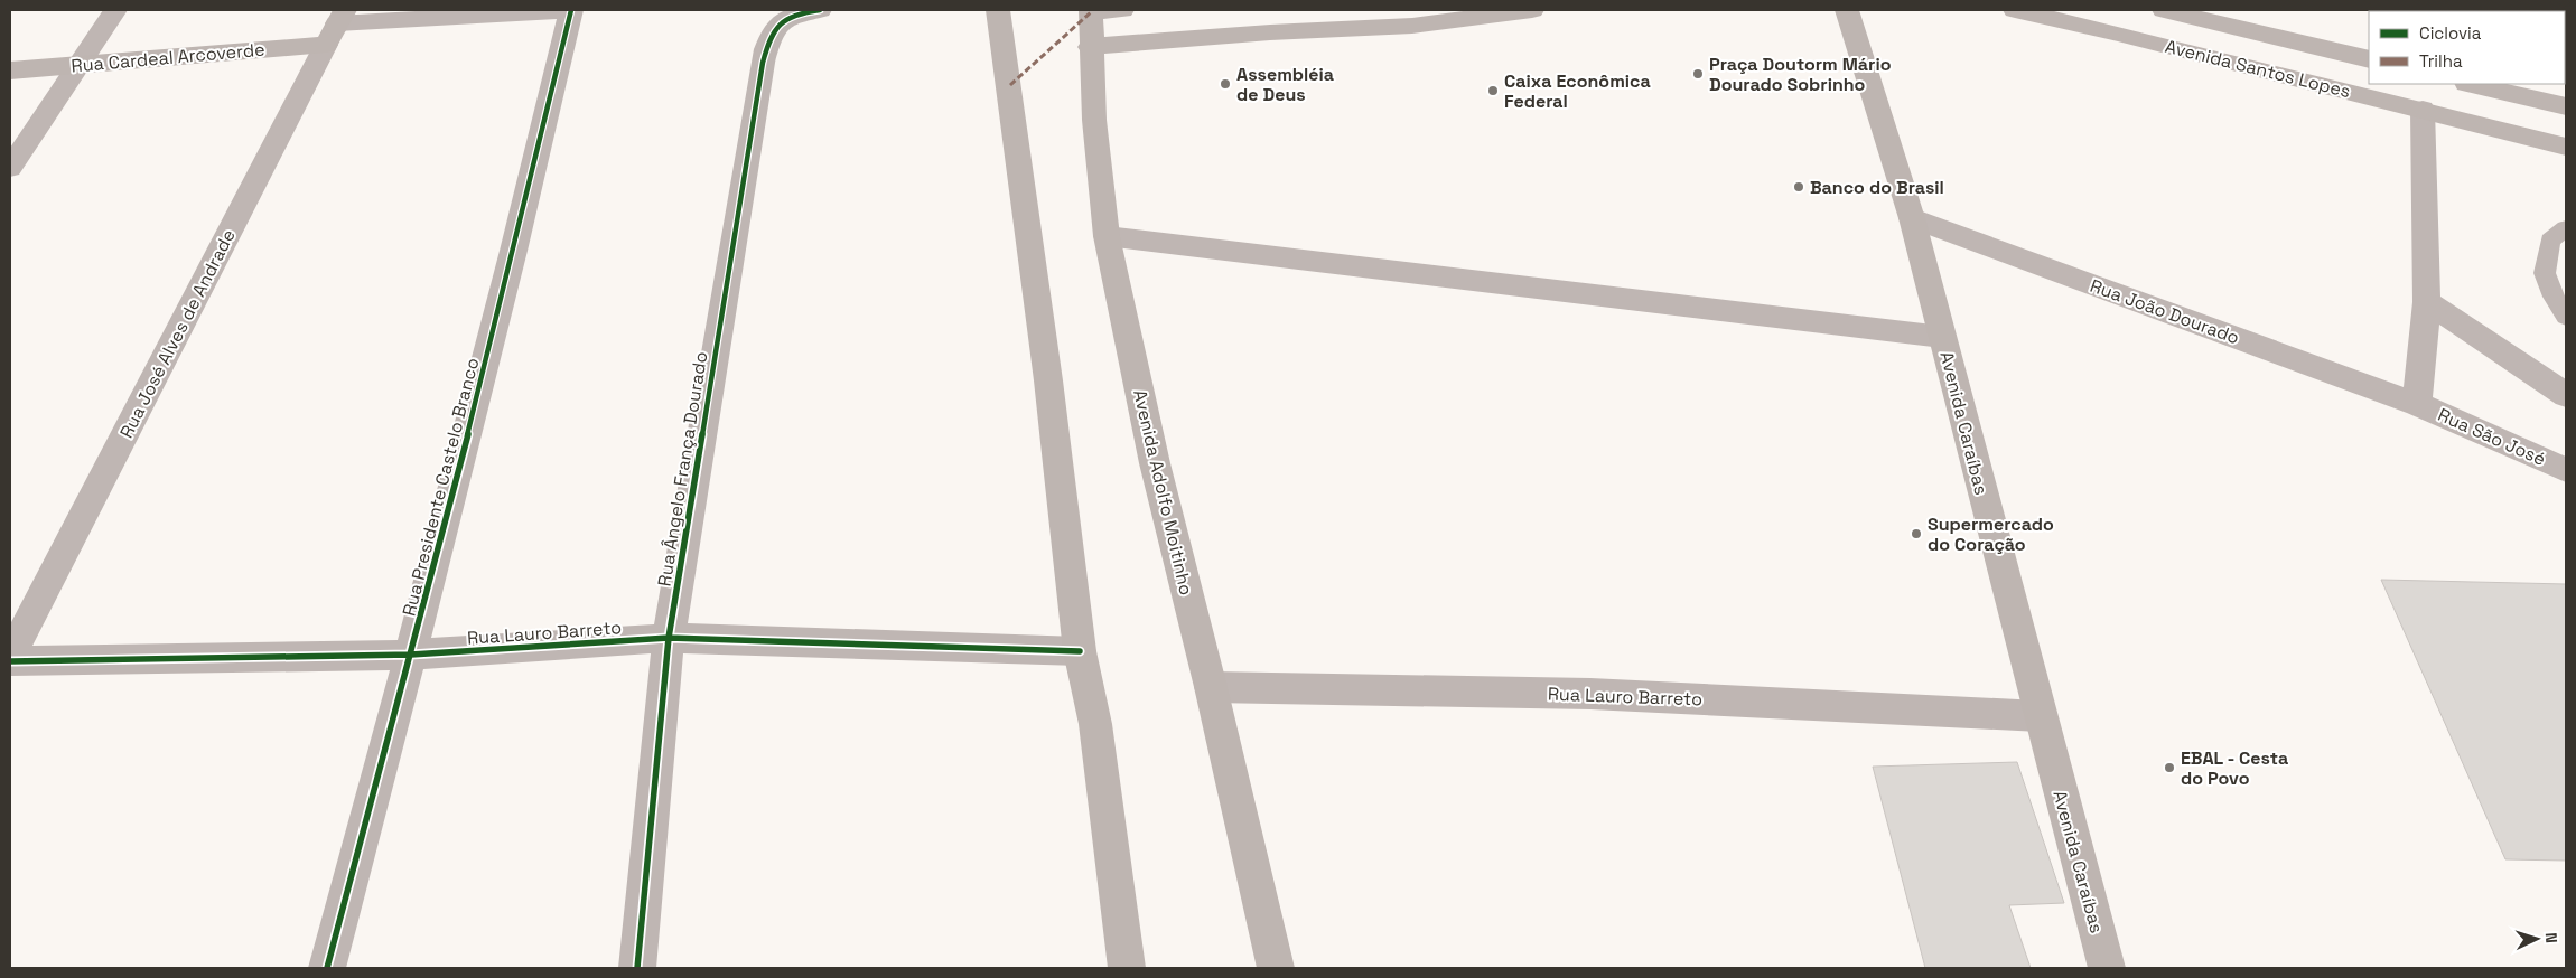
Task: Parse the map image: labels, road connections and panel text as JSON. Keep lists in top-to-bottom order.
{
  "streets": {
    "main road": [
      "Rua Cardeal Arcoverde",
      "Avenida Santos Lopes",
      "Avenida Caraíbas",
      "Avenida Adolfo Moitinho"
    ],
    "street": [
      "Rua João Dourado",
      "Rua José Alves de Andrade",
      "Rua São José",
      "Rua Ângelo França Dourado",
      "Rua Presidente Castelo Branco",
      "Rua Lauro Barreto"
    ]
  },
  "crossings": [
    ["Rua Cardeal Arcoverde", "Rua José Alves de Andrade"],
    ["Rua João Dourado", "Avenida Caraíbas"],
    ["Rua João Dourado", "Rua São José"],
    ["Avenida Caraíbas", "Rua Lauro Barreto"],
    ["Rua Ângelo França Dourado", "Rua Lauro Barreto"],
    ["Rua Presidente Castelo Branco", "Rua Lauro Barreto"],
    ["Avenida Adolfo Moitinho", "Rua Lauro Barreto"]
  ],
  "places": [
    "Praça Doutorm Mário Dourado Sobrinho",
    "Assembléia de Deus",
    "Caixa Econômica Federal",
    "Banco do Brasil",
    "Supermercado do Coração",
    "EBAL - Cesta do Povo"
  ],
  "legend": ["Ciclovia", "Trilha"],
  "north": "right"
}
